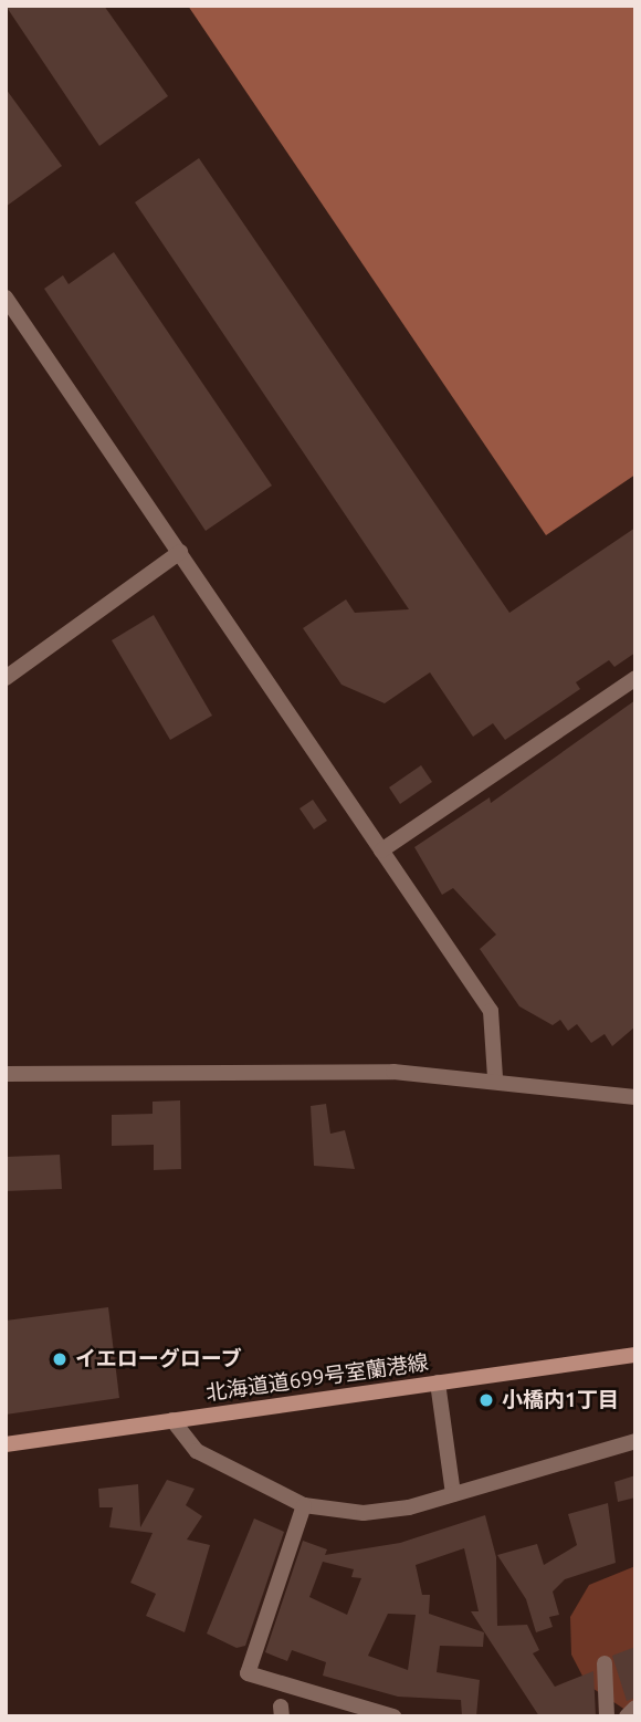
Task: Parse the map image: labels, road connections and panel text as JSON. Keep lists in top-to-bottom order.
{
  "streets": {
    "main road": ["北海道道699号室蘭港線"]
  },
  "places": ["イエローグローブ", "小橋内1丁目"]
}
